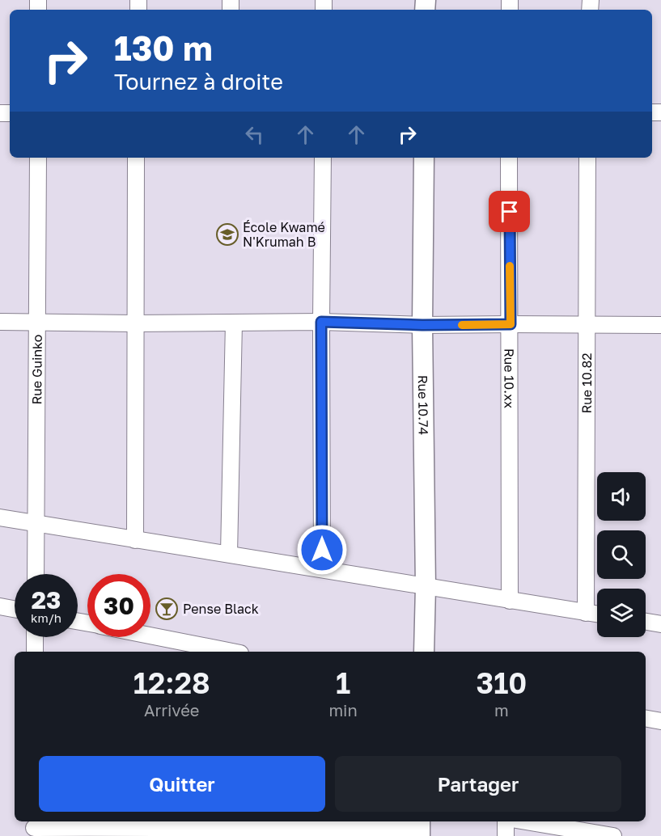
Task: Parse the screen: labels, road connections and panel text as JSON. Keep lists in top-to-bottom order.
{
  "streets": {
    "main road": ["Rue 10.74"],
    "street": ["Rue Guinko", "Rue 10.xx", "Rue 10.82"]
  },
  "places": {
    "school or university": ["École Kwamé N'Krumah B"],
    "bar": ["Pense Black"]
  },
  "page": {
    "turn": ["130 m", "Tournez à droite"],
    "speed": "23 km/h",
    "limit": "30",
    "eta": [
      "12:28",
      "Arrivée",
      "1",
      "min",
      "310",
      "m"
    ],
    "buttons": ["Quitter", "Partager"]
  }
}
